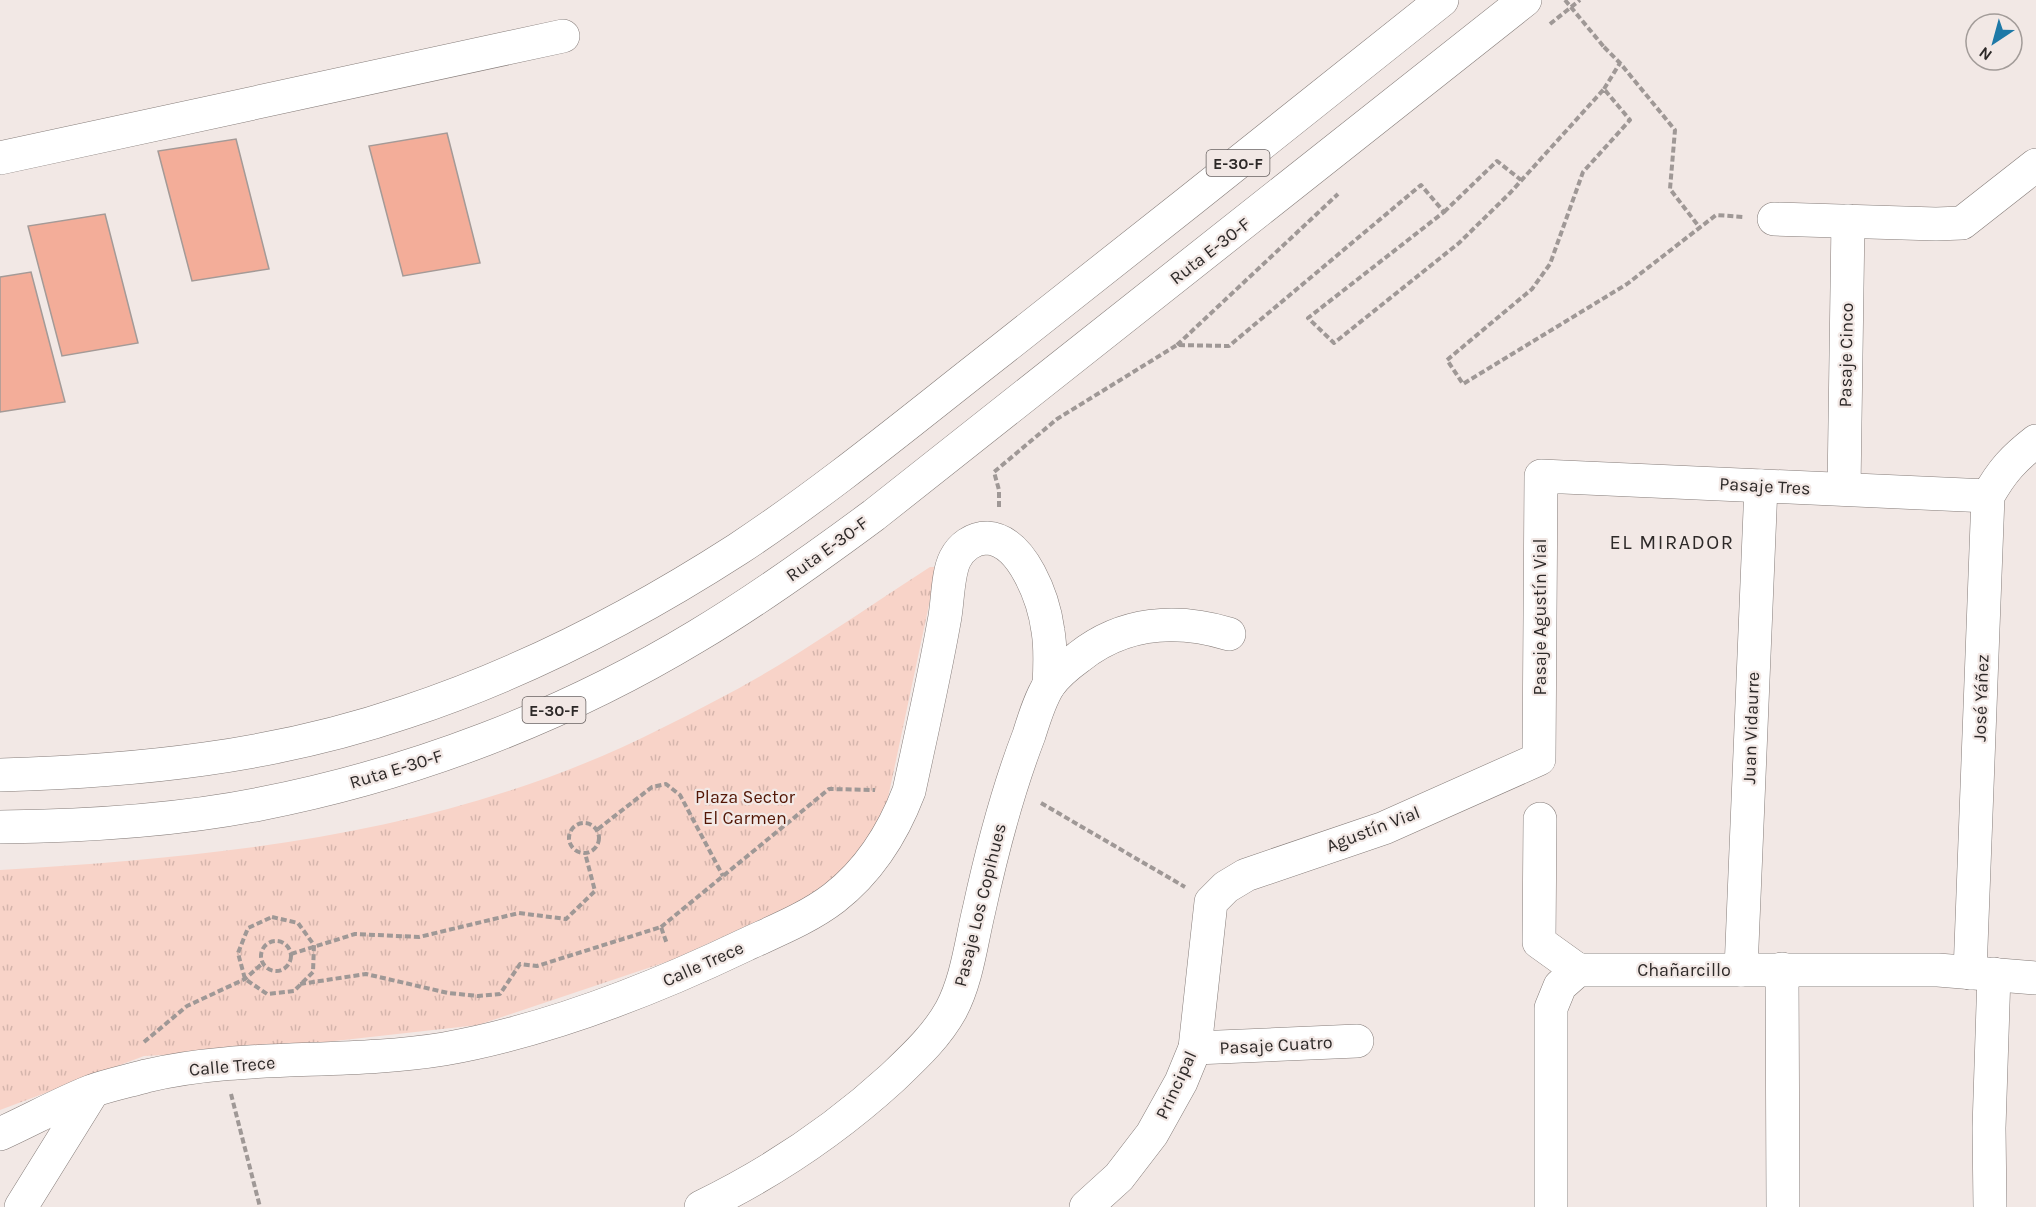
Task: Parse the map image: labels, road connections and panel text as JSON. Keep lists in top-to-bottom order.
{
  "streets": {
    "main road": [
      "E-30-F",
      "Ruta E-30-F",
      "Pasaje Cinco",
      "Pasaje Tres",
      "Pasaje Agustín Vial",
      "José Yáñez",
      "Juan Vidaurre",
      "Agustín Vial",
      "Pasaje Los Copihues",
      "Calle Trece",
      "Chañarcillo",
      "Pasaje Cuatro",
      "Principal"
    ]
  },
  "crossings": [
    ["Pasaje Cinco", "Pasaje Tres"],
    ["Pasaje Tres", "Pasaje Agustín Vial"],
    ["Pasaje Tres", "José Yáñez"],
    ["Pasaje Tres", "Juan Vidaurre"],
    ["Pasaje Agustín Vial", "Agustín Vial"],
    ["José Yáñez", "Chañarcillo"],
    ["Juan Vidaurre", "Chañarcillo"],
    ["Agustín Vial", "Principal"],
    ["Pasaje Los Copihues", "Calle Trece"],
    ["Pasaje Cuatro", "Principal"]
  ],
  "districts": ["EL MIRADOR"],
  "parks": ["Plaza Sector El Carmen"],
  "north": "bottom left"
}
